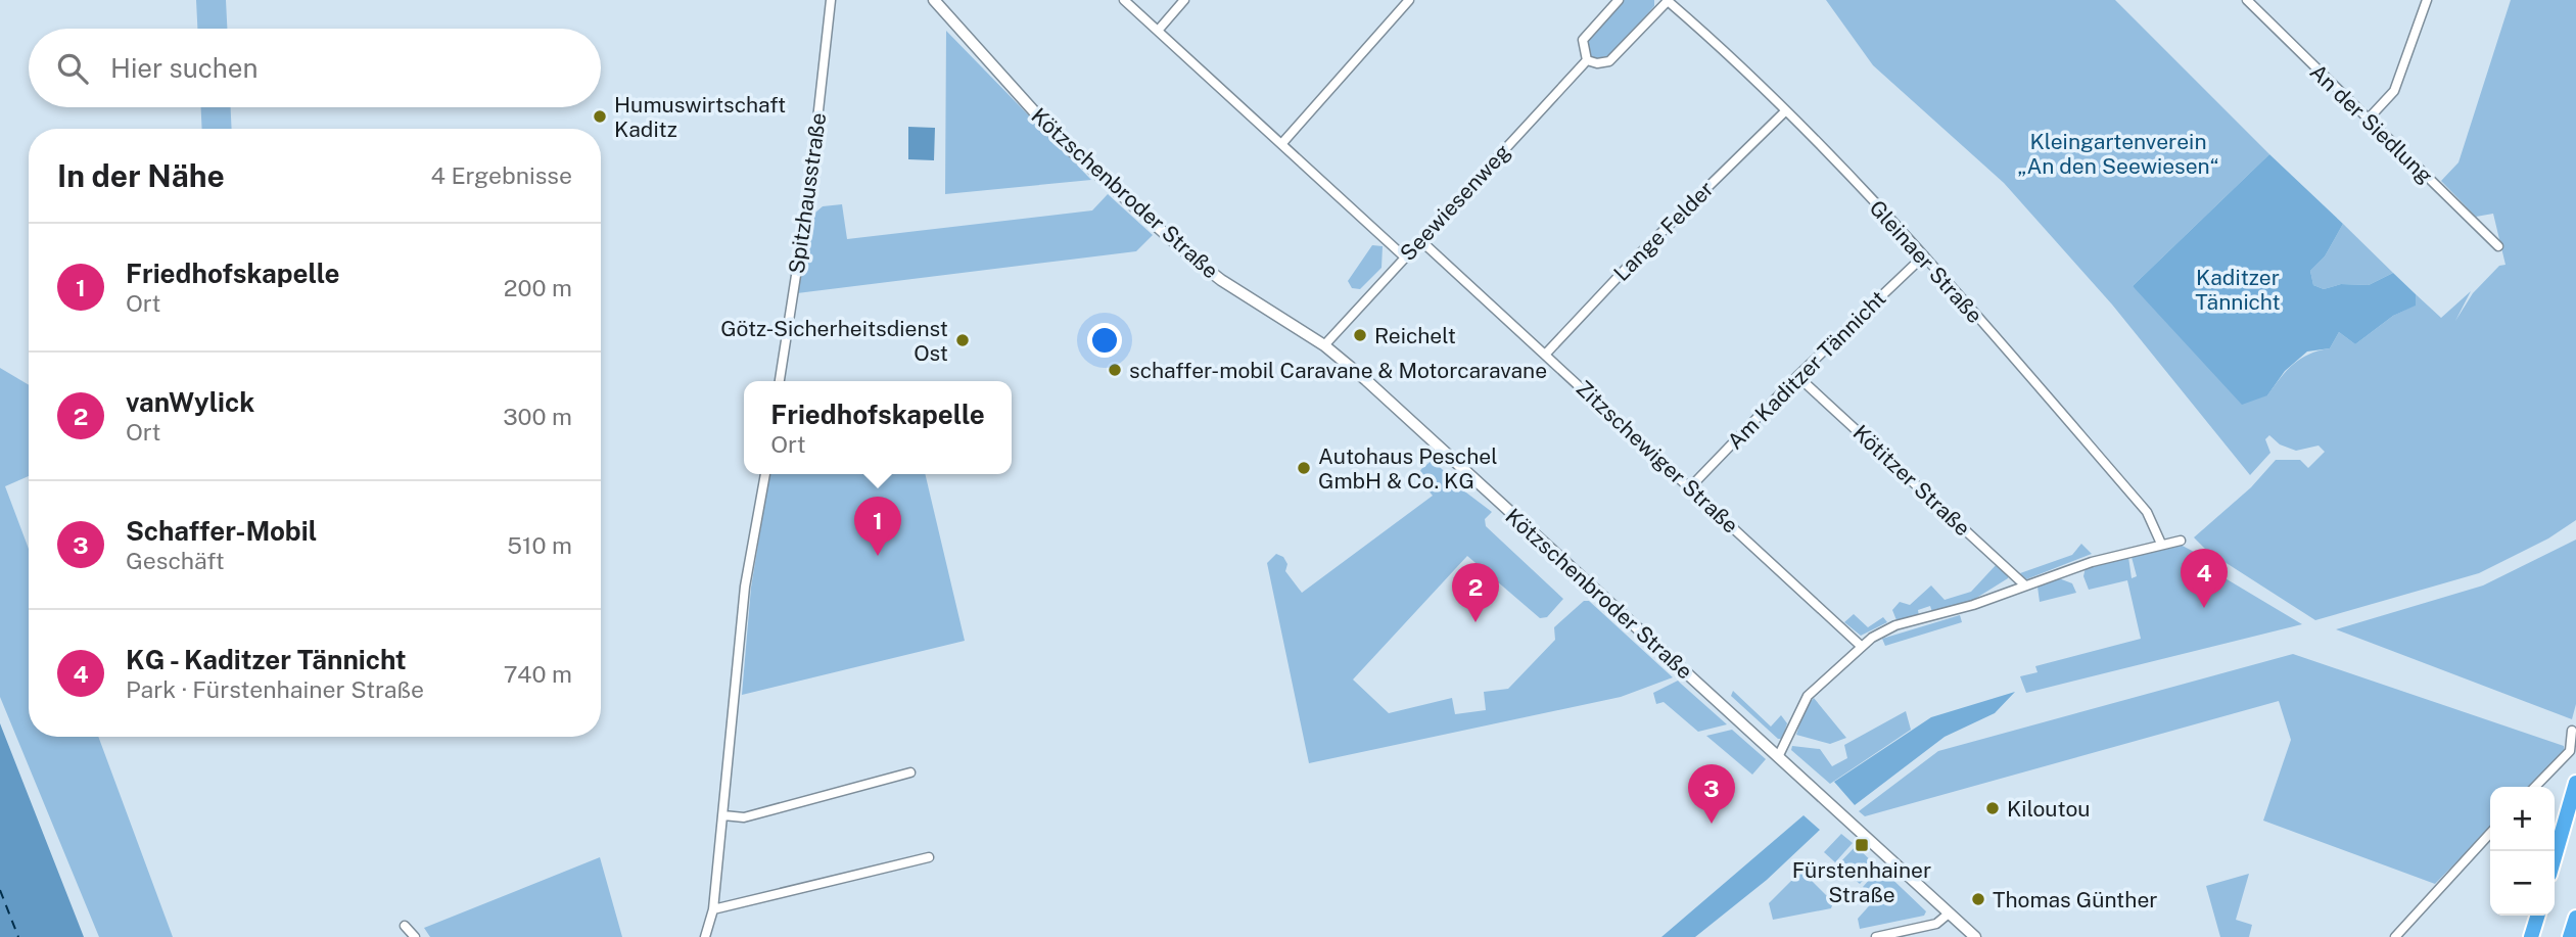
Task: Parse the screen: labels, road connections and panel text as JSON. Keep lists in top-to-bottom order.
{
  "streets": {
    "street": [
      "An der Siedlung",
      "Spitzhausstraße",
      "Kötzschenbroder Straße",
      "Seewiesenweg",
      "Lange Felder",
      "Gleinaer Straße",
      "Am Kaditzer Tännicht",
      "Zitzschewiger Straße",
      "Kötitzer Straße"
    ]
  },
  "crossings": [
    ["Kötzschenbroder Straße", "Seewiesenweg"],
    ["Seewiesenweg", "Zitzschewiger Straße"],
    ["Lange Felder", "Gleinaer Straße"],
    ["Lange Felder", "Zitzschewiger Straße"],
    ["Gleinaer Straße", "Am Kaditzer Tännicht"],
    ["Am Kaditzer Tännicht", "Zitzschewiger Straße"],
    ["Am Kaditzer Tännicht", "Kötitzer Straße"]
  ],
  "parks": ["Kleingartenverein „An den Seewiesen“", "Kaditzer Tännicht"],
  "places": {
    "other": [
      "Humuswirtschaft Kaditz",
      "Reichelt",
      "Götz-Sicherheitsdienst Ost",
      "schaffer-mobil Caravane & Motorcaravane",
      "Autohaus Peschel GmbH & Co. KG",
      "Kiloutou",
      "Thomas Günther"
    ],
    "transit": ["Fürstenhainer Straße"]
  },
  "page": {
    "search": "Hier suchen",
    "heading": ["In der Nähe", "4 Ergebnisse"],
    "list": [
      {
        "mark": "1",
        "name": "Friedhofskapelle",
        "note": "Ort",
        "value": "200 m"
      },
      {
        "mark": "2",
        "name": "vanWylick",
        "note": "Ort",
        "value": "300 m"
      },
      {
        "mark": "3",
        "name": "Schaffer-Mobil",
        "note": "Geschäft",
        "value": "510 m"
      },
      {
        "mark": "4",
        "name": "KG - Kaditzer Tännicht",
        "note": "Park · Fürstenhainer Straße",
        "value": "740 m"
      }
    ],
    "popup": ["Friedhofskapelle", "Ort"],
    "pins": [
      "1",
      "4",
      "2",
      "3"
    ],
    "map_buttons": ["+", "−"]
  }
}
